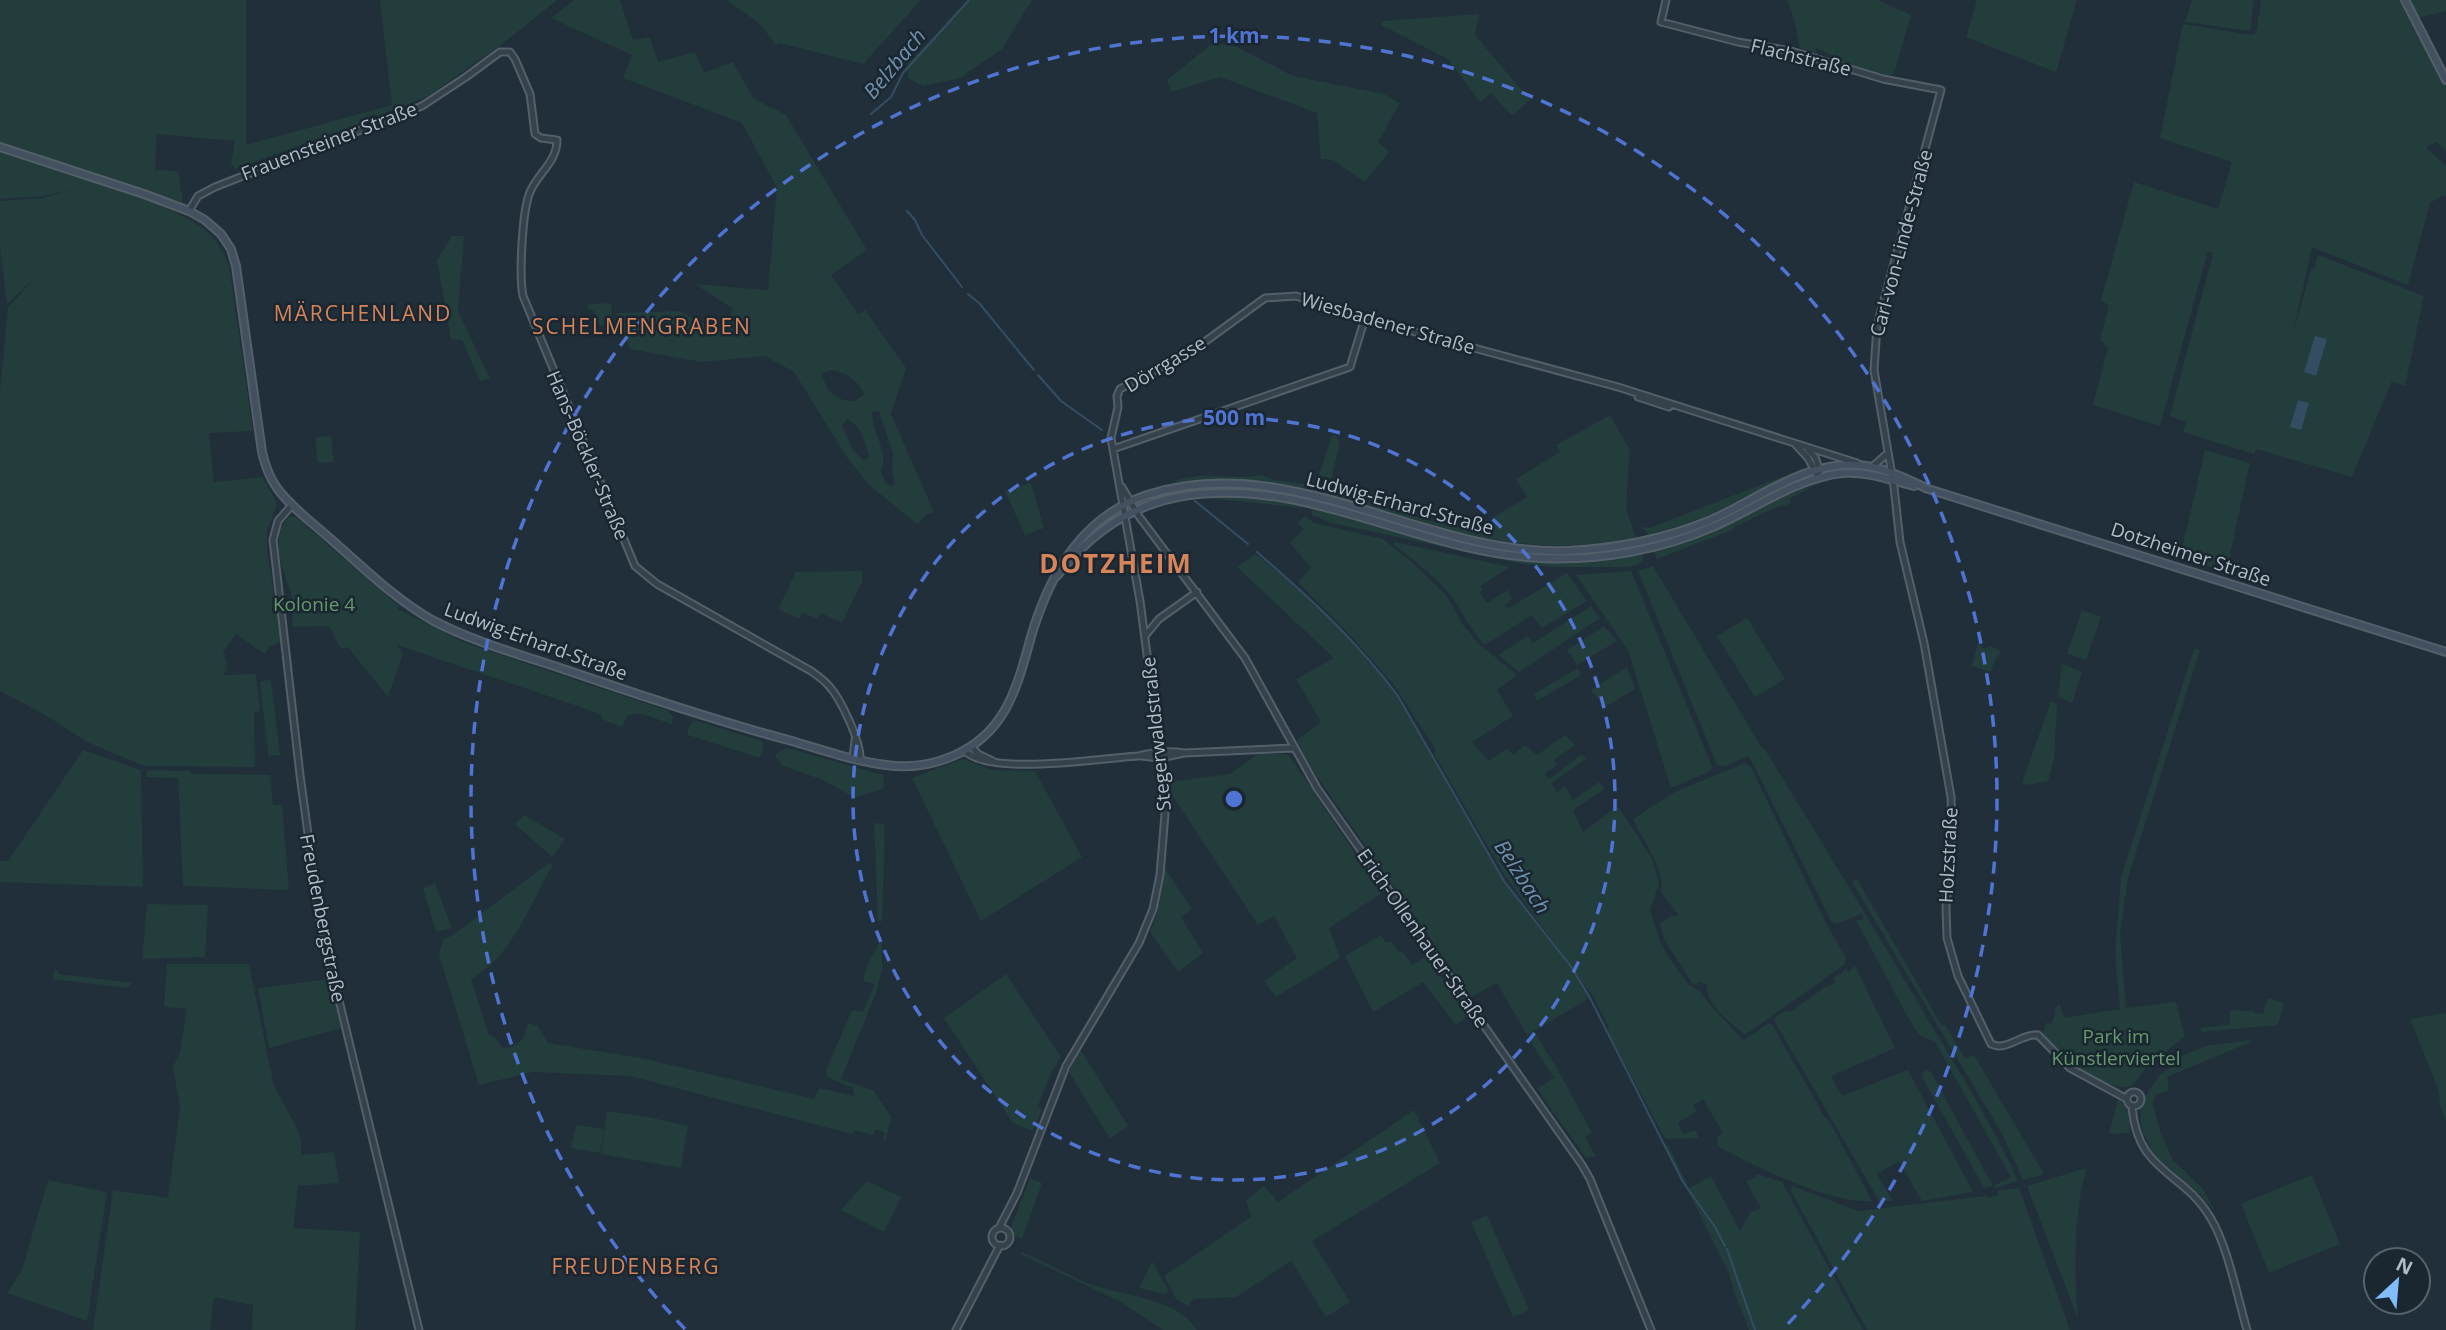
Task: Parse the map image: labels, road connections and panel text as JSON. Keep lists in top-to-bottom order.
{
  "streets": {
    "main road": ["Ludwig-Erhard-Straße", "Dotzheimer Straße"],
    "street": [
      "Flachstraße",
      "Frauensteiner Straße",
      "Carl-von-Linde-Straße",
      "Wiesbadener Straße",
      "Dörrgasse",
      "Hans-Böckler-Straße",
      "Stegerwaldstraße",
      "Holzstraße",
      "Freudenbergstraße",
      "Erich-Ollenhauer-Straße"
    ]
  },
  "crossings": [
    ["Flachstraße", "Carl-von-Linde-Straße"],
    ["Frauensteiner Straße", "Hans-Böckler-Straße"],
    ["Frauensteiner Straße", "Ludwig-Erhard-Straße"],
    ["Carl-von-Linde-Straße", "Ludwig-Erhard-Straße"],
    ["Carl-von-Linde-Straße", "Dotzheimer Straße"],
    ["Carl-von-Linde-Straße", "Holzstraße"],
    ["Wiesbadener Straße", "Dörrgasse"],
    ["Wiesbadener Straße", "Ludwig-Erhard-Straße"],
    ["Dörrgasse", "Stegerwaldstraße"],
    ["Hans-Böckler-Straße", "Ludwig-Erhard-Straße"],
    ["Ludwig-Erhard-Straße", "Dotzheimer Straße"],
    ["Ludwig-Erhard-Straße", "Stegerwaldstraße"],
    ["Ludwig-Erhard-Straße", "Holzstraße"],
    ["Ludwig-Erhard-Straße", "Freudenbergstraße"],
    ["Ludwig-Erhard-Straße", "Erich-Ollenhauer-Straße"],
    ["Dotzheimer Straße", "Holzstraße"],
    ["Stegerwaldstraße", "Erich-Ollenhauer-Straße"]
  ],
  "districts": [
    "MÄRCHENLAND",
    "SCHELMENGRABEN",
    "DOTZHEIM",
    "FREUDENBERG"
  ],
  "water": ["Belzbach"],
  "parks": ["Kolonie 4", "Park im Künstlerviertel"],
  "north": "top right",
  "rings": ["1 km", "500 m"]
}
